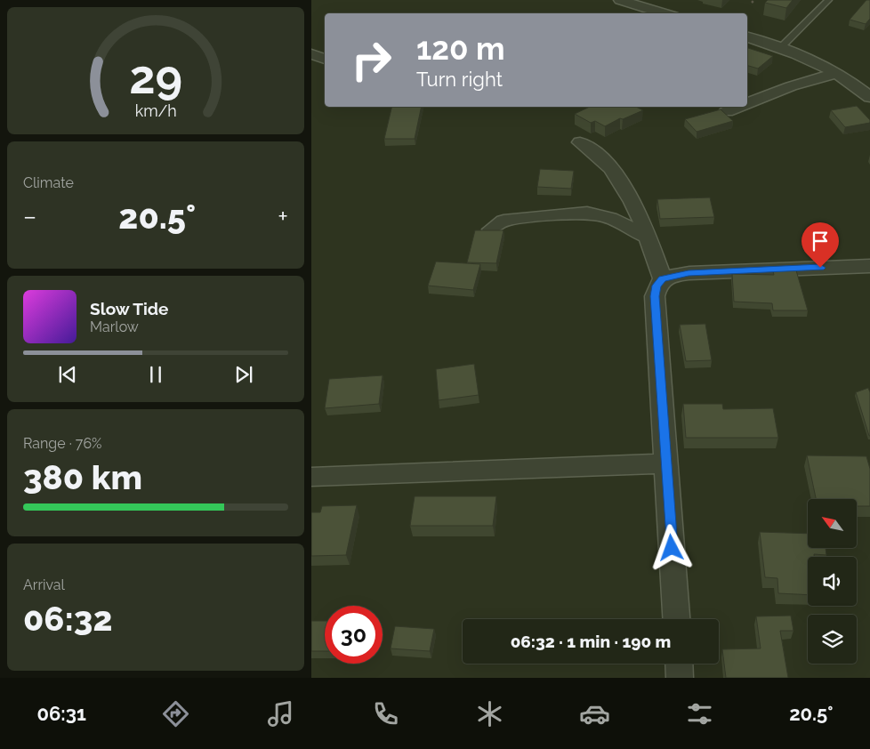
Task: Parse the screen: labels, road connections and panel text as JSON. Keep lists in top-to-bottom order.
{
  "north": "top left",
  "page": {
    "turn": ["120 m", "Turn right"],
    "tile": [
      "Climate",
      ["Range · 76%", "380 km"],
      ["Arrival", "06:32"]
    ],
    "heat": ["−", "20.5°", "+"],
    "song": ["Slow Tide", "Marlow"],
    "limit": "30",
    "trip": "06:32 · 1 min · 190 m",
    "tabs": ["06:31", "20.5°"],
    "gauge": ["29", "km/h"]
  }
}
